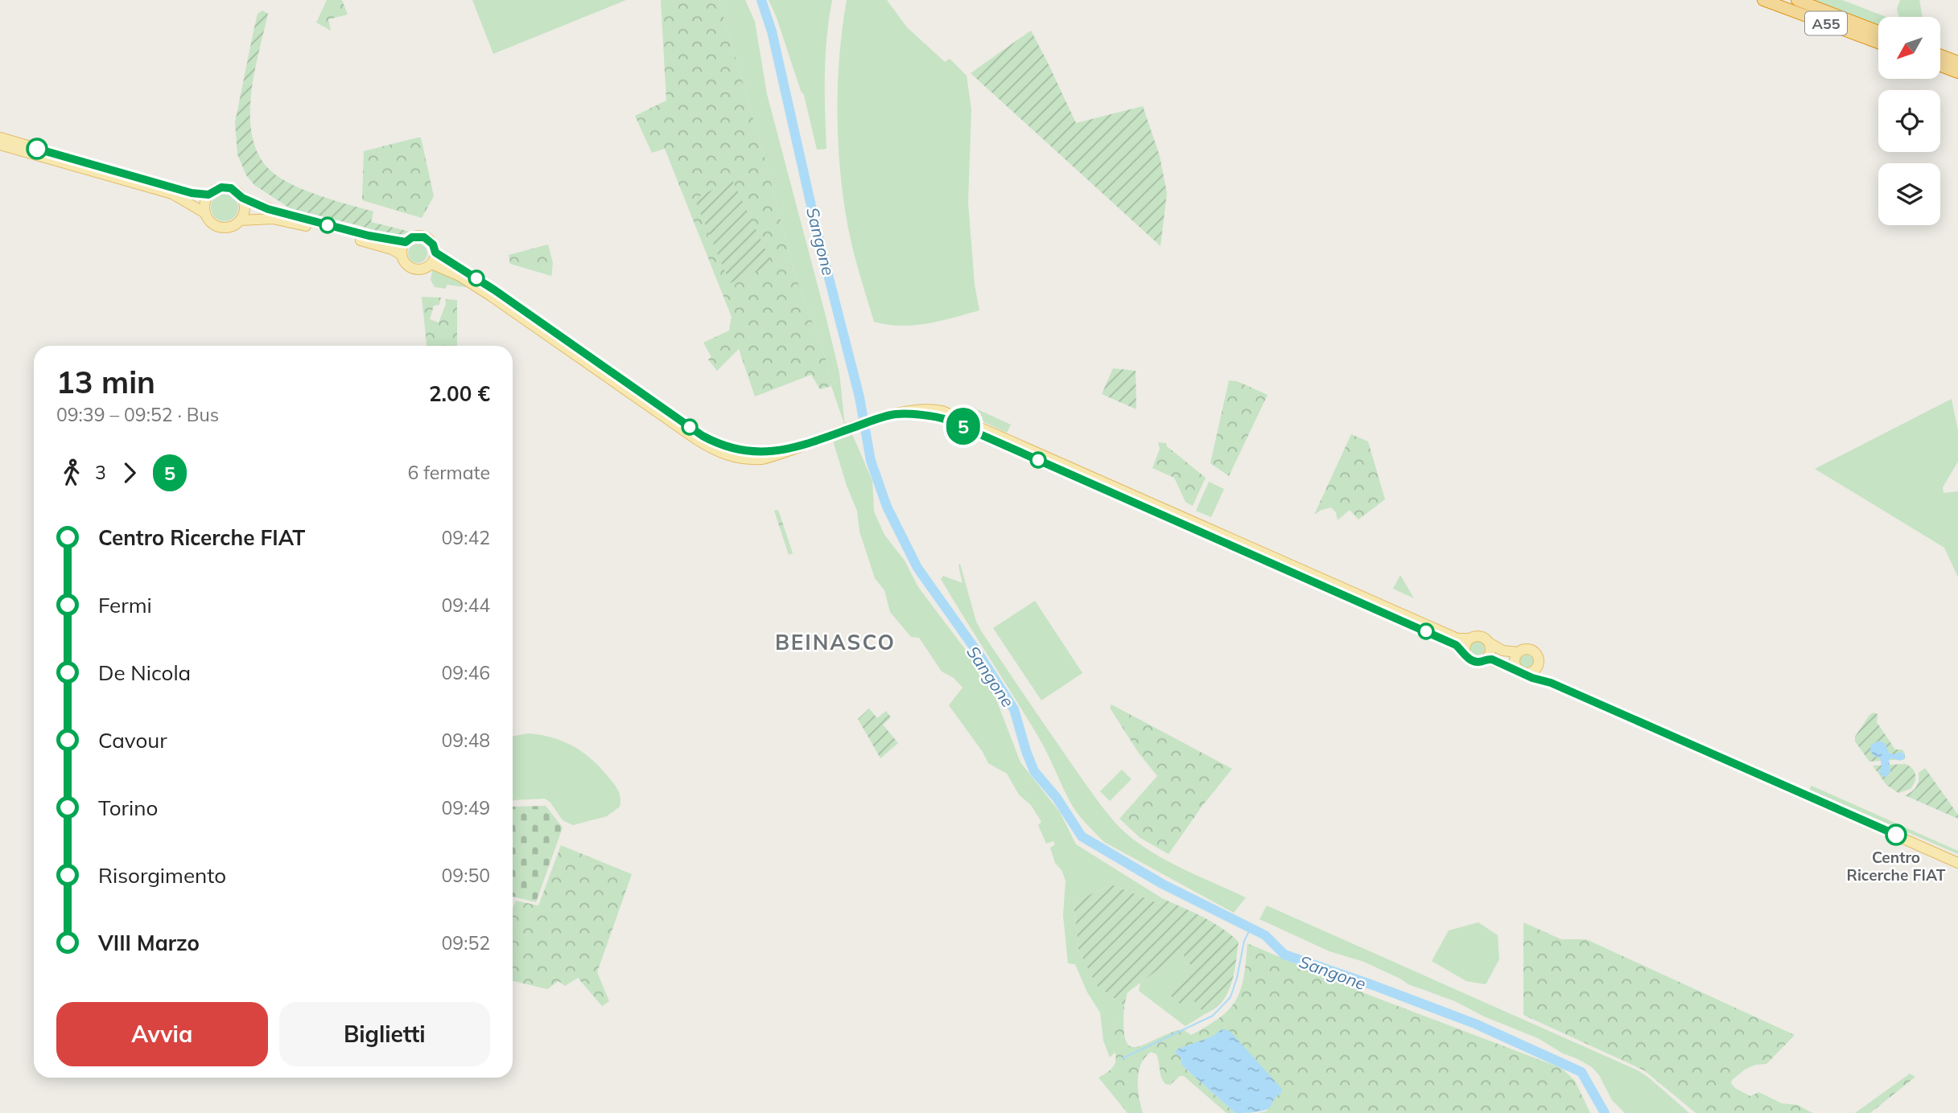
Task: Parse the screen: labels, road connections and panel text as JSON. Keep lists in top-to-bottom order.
{
  "streets": {
    "highway": ["A55"]
  },
  "districts": ["BEINASCO"],
  "water": ["Sangone"],
  "places": ["Centro Ricerche FIAT"],
  "lines": ["bus line 5"],
  "north": "bottom left",
  "page": {
    "on_map": "5",
    "heading": ["13 min", "09:39 – 09:52 · Bus", "2.00 €"],
    "legs": ["3", "5", "6 fermate"],
    "list": [
      {
        "name": "Centro Ricerche FIAT",
        "value": "09:42"
      },
      {
        "name": "Fermi",
        "value": "09:44"
      },
      {
        "name": "De Nicola",
        "value": "09:46"
      },
      {
        "name": "Cavour",
        "value": "09:48"
      },
      {
        "name": "Torino",
        "value": "09:49"
      },
      {
        "name": "Risorgimento",
        "value": "09:50"
      },
      {
        "name": "VIII Marzo",
        "value": "09:52"
      }
    ],
    "buttons": ["Avvia", "Biglietti"]
  }
}
